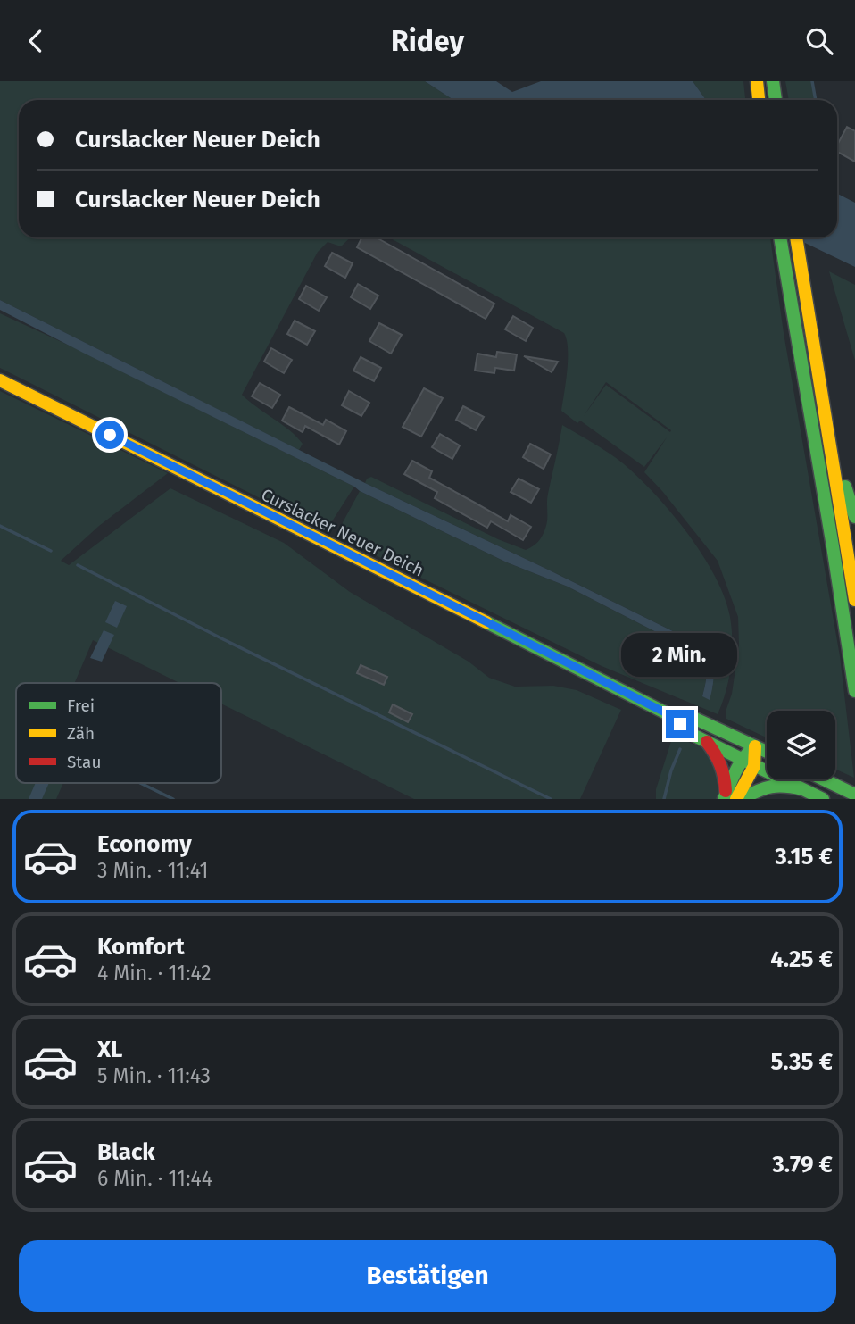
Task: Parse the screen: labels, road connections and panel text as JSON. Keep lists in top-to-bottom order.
{
  "streets": {
    "main road": ["Curslacker Neuer Deich"]
  },
  "legend": ["Frei", "Zäh", "Stau"],
  "page": {
    "header": "Ridey",
    "banner": ["Curslacker Neuer Deich", "Curslacker Neuer Deich"],
    "bubble": "2 Min.",
    "list": [
      {
        "name": "Economy",
        "note": "3 Min. · 11:41",
        "value": "3.15 €"
      },
      {
        "name": "Komfort",
        "note": "4 Min. · 11:42",
        "value": "4.25 €"
      },
      {
        "name": "XL",
        "note": "5 Min. · 11:43",
        "value": "5.35 €"
      },
      {
        "name": "Black",
        "note": "6 Min. · 11:44",
        "value": "3.79 €"
      }
    ],
    "buttons": "Bestätigen"
  }
}
